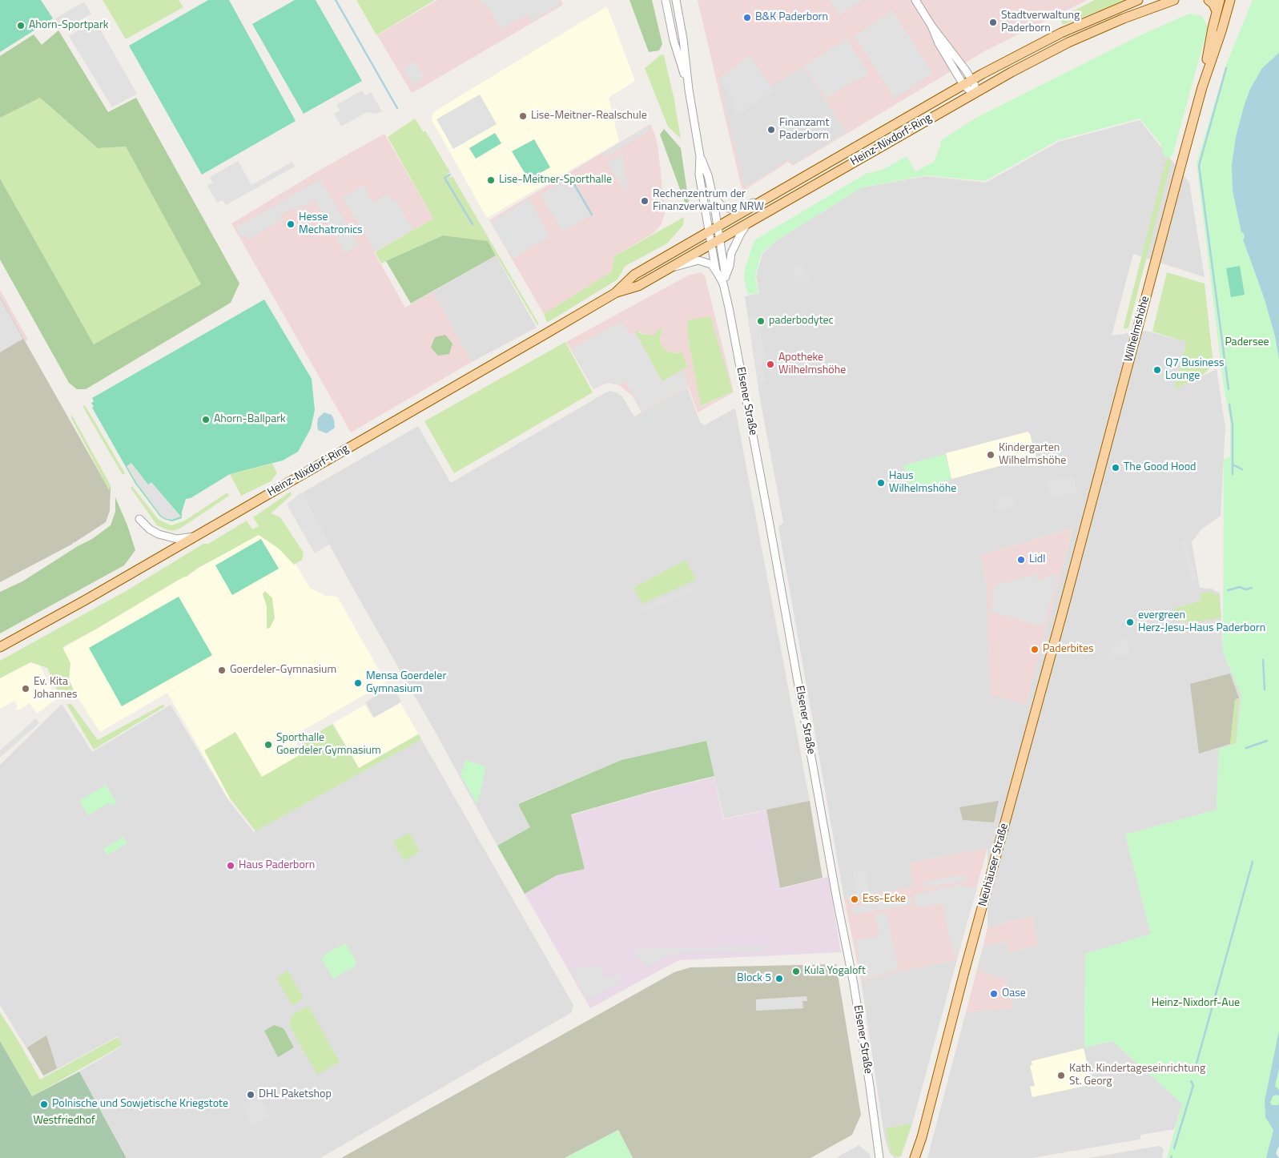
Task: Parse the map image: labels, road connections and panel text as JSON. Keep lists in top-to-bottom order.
{
  "streets": {
    "main road": ["Heinz-Nixdorf-Ring", "Wilhelmshöhe", "Neuhäuser Straße"],
    "street": ["Elsener Straße"]
  },
  "crossings": [
    ["Heinz-Nixdorf-Ring", "Elsener Straße"],
    ["Wilhelmshöhe", "Neuhäuser Straße"]
  ],
  "parks": ["Padersee", "Heinz-Nixdorf-Aue", "Westfriedhof"],
  "places": [
    "B&K Paderborn",
    "Stadtverwaltung Paderborn",
    "Ahorn-Sportpark",
    "Lise-Meitner-Realschule",
    "Finanzamt Paderborn",
    "Lise-Meitner-Sporthalle",
    "Rechenzentrum der Finanzverwaltung NRW",
    "Hesse Mechatronics",
    "paderbodytec",
    "Apotheke Wilhelmshöhe",
    "Q7 Business Lounge",
    "Ahorn-Ballpark",
    "Kindergarten Wilhelmshöhe",
    "The Good Hood",
    "Haus Wilhelmshöhe",
    "Lidl",
    "evergreen Herz-Jesu-Haus Paderborn",
    "Paderbites",
    "Goerdeler-Gymnasium",
    "Mensa Goerdeler Gymnasium",
    "Ev. Kita Johannes",
    "Sporthalle Goerdeler Gymnasium",
    "Haus Paderborn",
    "Ess-Ecke",
    "Kula Yogaloft",
    "Block 5",
    "Oase",
    "Kath. Kindertageseinrichtung St. Georg",
    "DHL Paketshop",
    "Polnische und Sowjetische Kriegstote"
  ]
}
